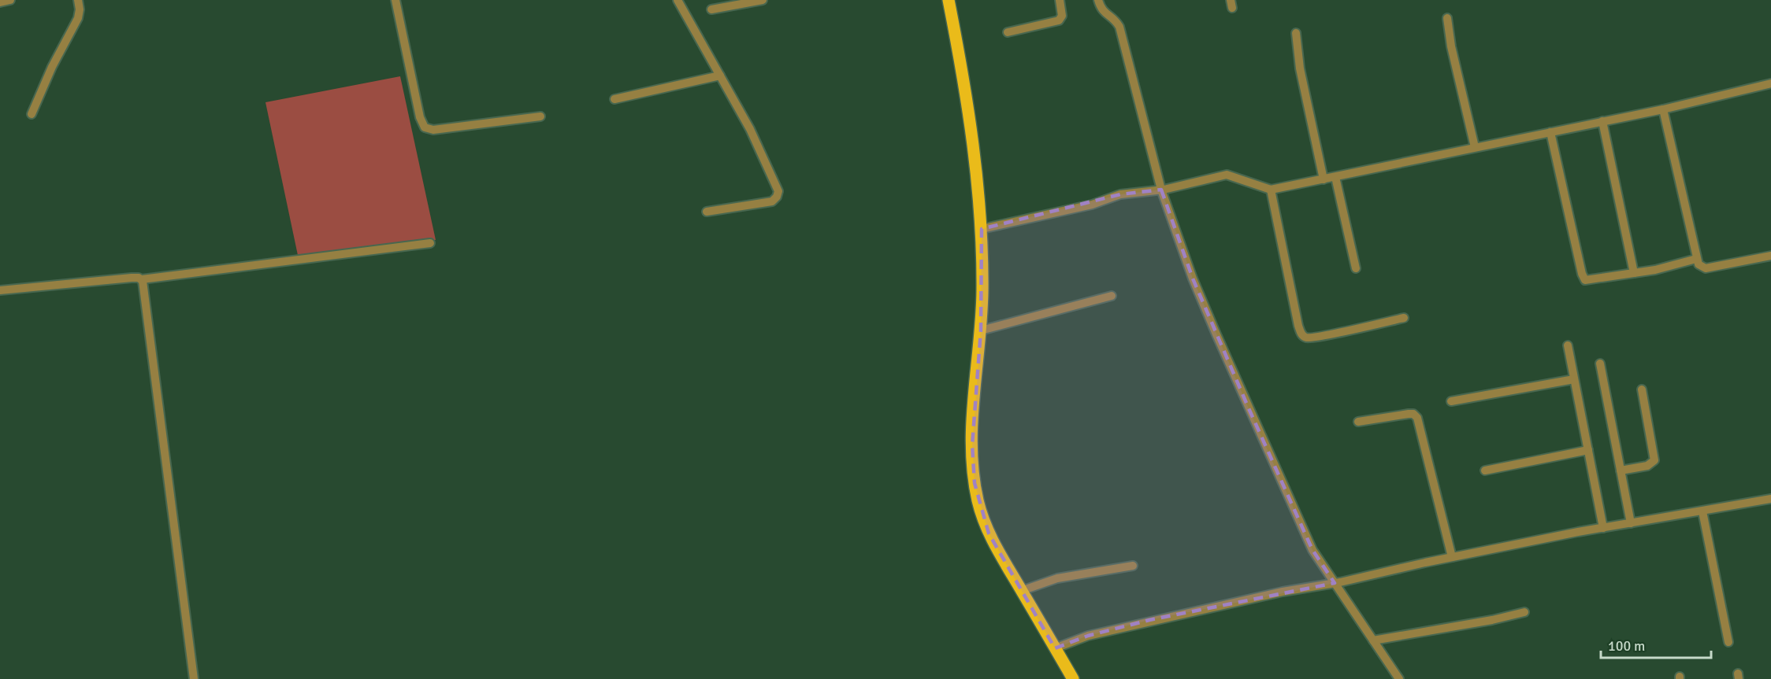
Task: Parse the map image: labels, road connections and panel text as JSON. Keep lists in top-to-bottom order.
{
  "scale_bar": "100 m"
}
